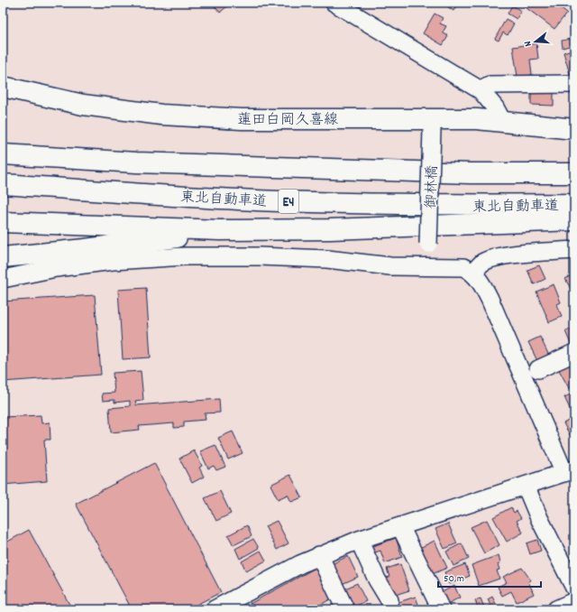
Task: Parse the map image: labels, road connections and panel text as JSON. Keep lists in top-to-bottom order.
{
  "streets": {
    "main road": ["蓮田白岡久喜線", "東北自動車道", "E4"],
    "street": ["御林橋"]
  },
  "crossings": [
    ["蓮田白岡久喜線", "御林橋"]
  ],
  "scale_bar": "50 m",
  "north": "left"
}
